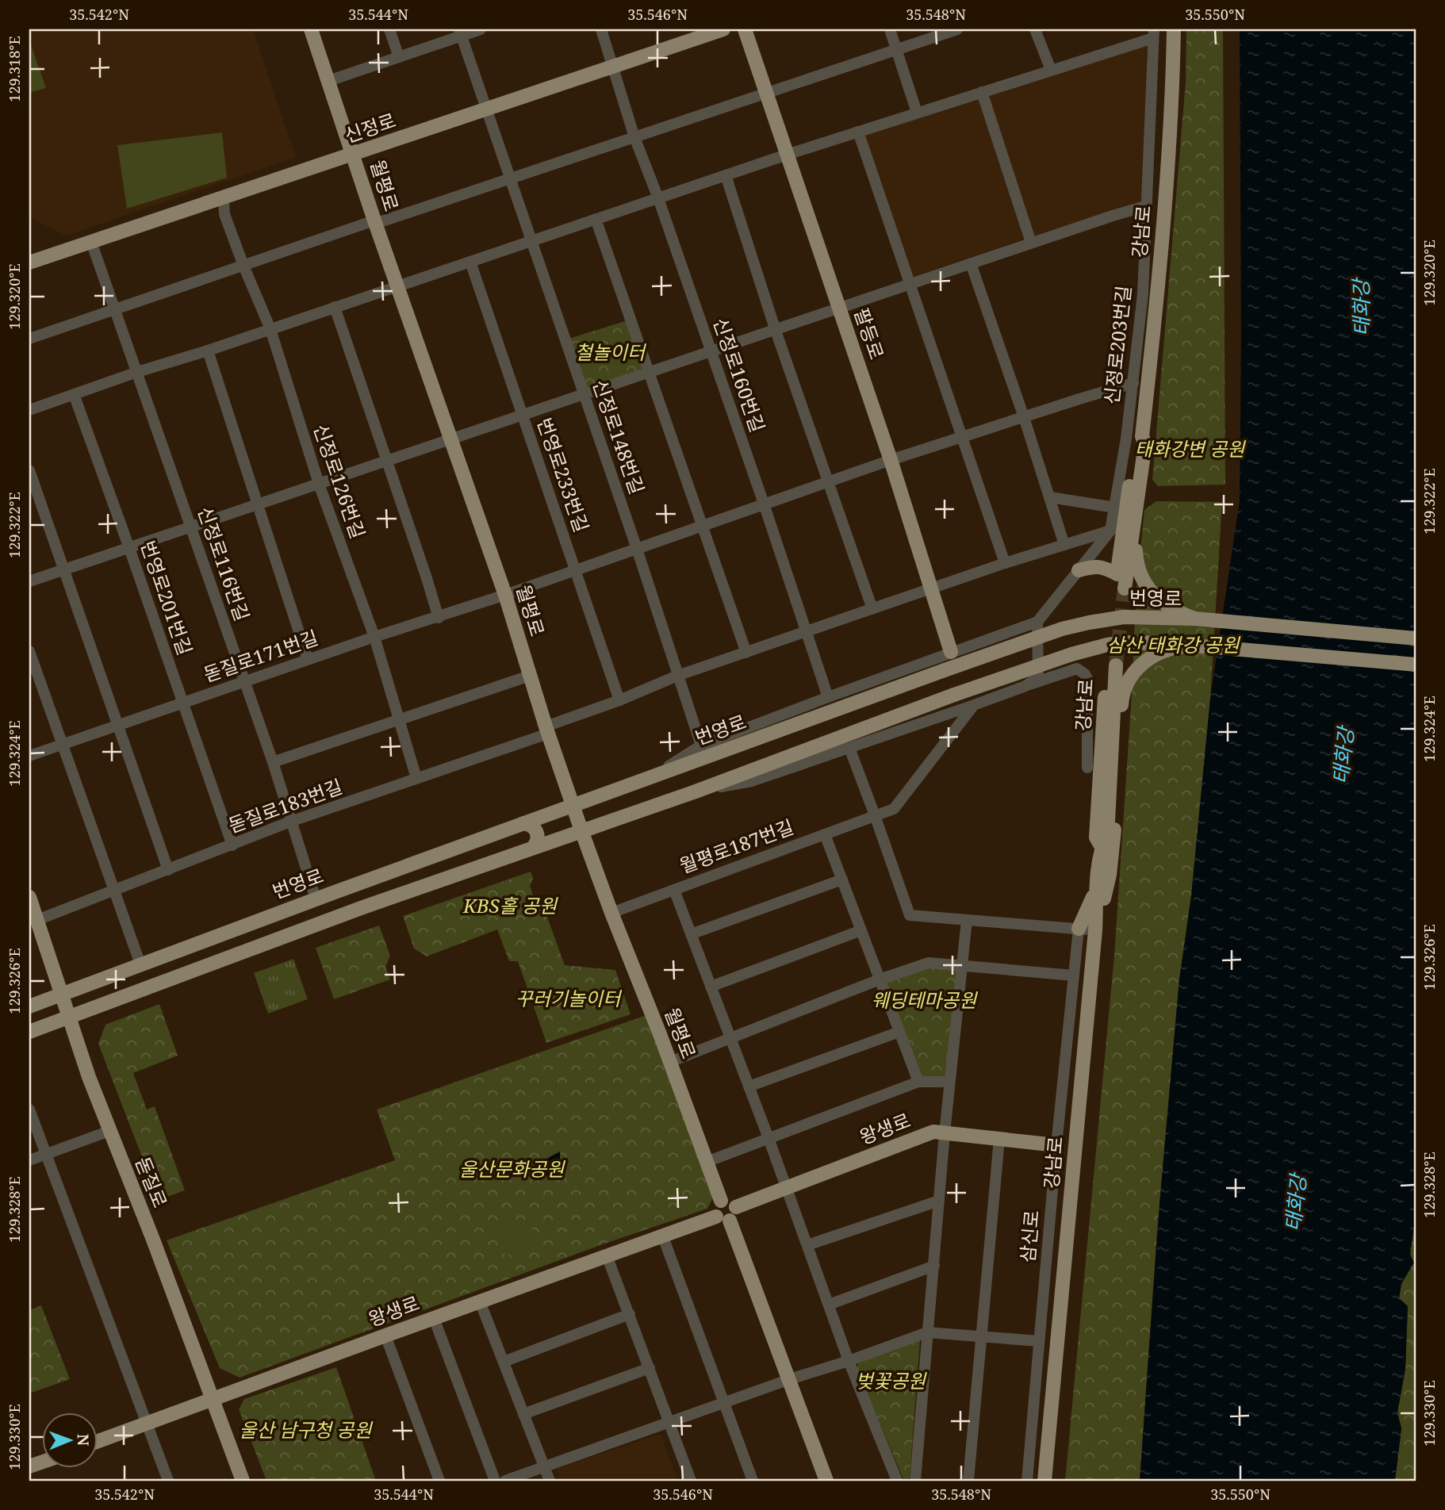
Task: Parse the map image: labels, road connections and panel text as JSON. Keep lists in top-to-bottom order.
{
  "streets": {
    "main road": [
      "신정로",
      "월평로",
      "강남로",
      "팔등로",
      "번영로",
      "왕생로",
      "돋질로"
    ],
    "street": [
      "신정로203번길",
      "신정로160번길",
      "신정로148번길",
      "번영로233번길",
      "신정로126번길",
      "신정로116번길",
      "번영로201번길",
      "돋질로171번길",
      "돋질로183번길",
      "월평로187번길",
      "삼신로"
    ]
  },
  "crossings": [
    ["신정로", "월평로"],
    ["신정로", "신정로160번길"],
    ["신정로", "신정로148번길"],
    ["신정로", "신정로126번길"],
    ["신정로", "신정로116번길"],
    ["월평로", "번영로"],
    ["월평로", "돋질로171번길"],
    ["월평로", "돋질로183번길"],
    ["월평로", "월평로187번길"],
    ["월평로", "왕생로"],
    ["강남로", "신정로203번길"],
    ["팔등로", "돋질로171번길"],
    ["팔등로", "돋질로183번길"],
    ["신정로203번길", "돋질로171번길"],
    ["신정로160번길", "돋질로171번길"],
    ["신정로160번길", "돋질로183번길"],
    ["신정로148번길", "돋질로171번길"],
    ["신정로148번길", "돋질로183번길"],
    ["번영로233번길", "돋질로171번길"],
    ["번영로233번길", "돋질로183번길"],
    ["신정로126번길", "돋질로171번길"],
    ["신정로126번길", "돋질로183번길"],
    ["신정로116번길", "번영로"],
    ["신정로116번길", "돋질로171번길"],
    ["신정로116번길", "돋질로183번길"],
    ["번영로201번길", "돋질로171번길"],
    ["번영로201번길", "돋질로183번길"],
    ["번영로", "돋질로"],
    ["돋질로183번길", "돋질로"],
    ["왕생로", "돋질로"],
    ["왕생로", "삼신로"]
  ],
  "water": ["태화강"],
  "parks": [
    "철놀이터",
    "태화강변 공원",
    "삼산 태화강 공원",
    "KBS홀 공원",
    "꾸러기놀이터",
    "웨딩테마공원",
    "울산문화공원",
    "벚꽃공원",
    "울산 남구청 공원"
  ],
  "north": "right",
  "coordinates": [
    "35.542°N",
    "35.544°N",
    "35.546°N",
    "35.548°N",
    "35.550°N",
    "129.318°E",
    "129.320°E",
    "129.322°E",
    "129.324°E",
    "129.326°E",
    "129.328°E",
    "129.330°E"
  ]
}
